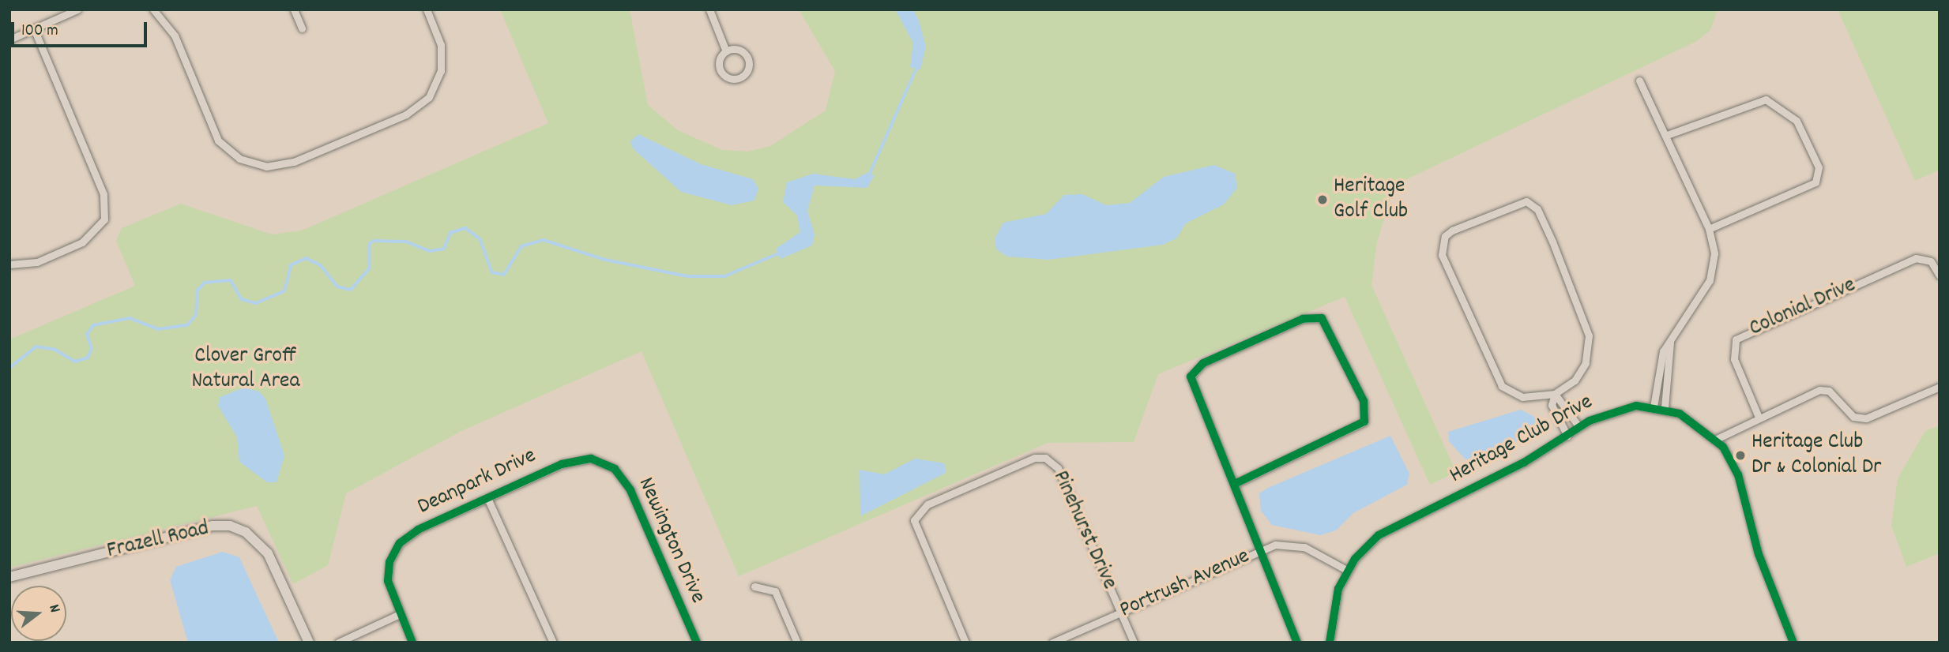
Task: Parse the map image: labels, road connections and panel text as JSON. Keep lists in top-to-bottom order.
{
  "streets": {
    "street": [
      "Colonial Drive",
      "Heritage Club Drive",
      "Deanpark Drive",
      "Pinehurst Drive",
      "Frazell Road",
      "Newington Drive",
      "Portrush Avenue"
    ]
  },
  "crossings": [
    ["Heritage Club Drive", "Portrush Avenue"],
    ["Deanpark Drive", "Newington Drive"],
    ["Pinehurst Drive", "Portrush Avenue"]
  ],
  "parks": ["Clover Groff Natural Area"],
  "places": ["Heritage Golf Club", "Heritage Club Dr & Colonial Dr"],
  "scale_bar": "100 m",
  "north": "right"
}
